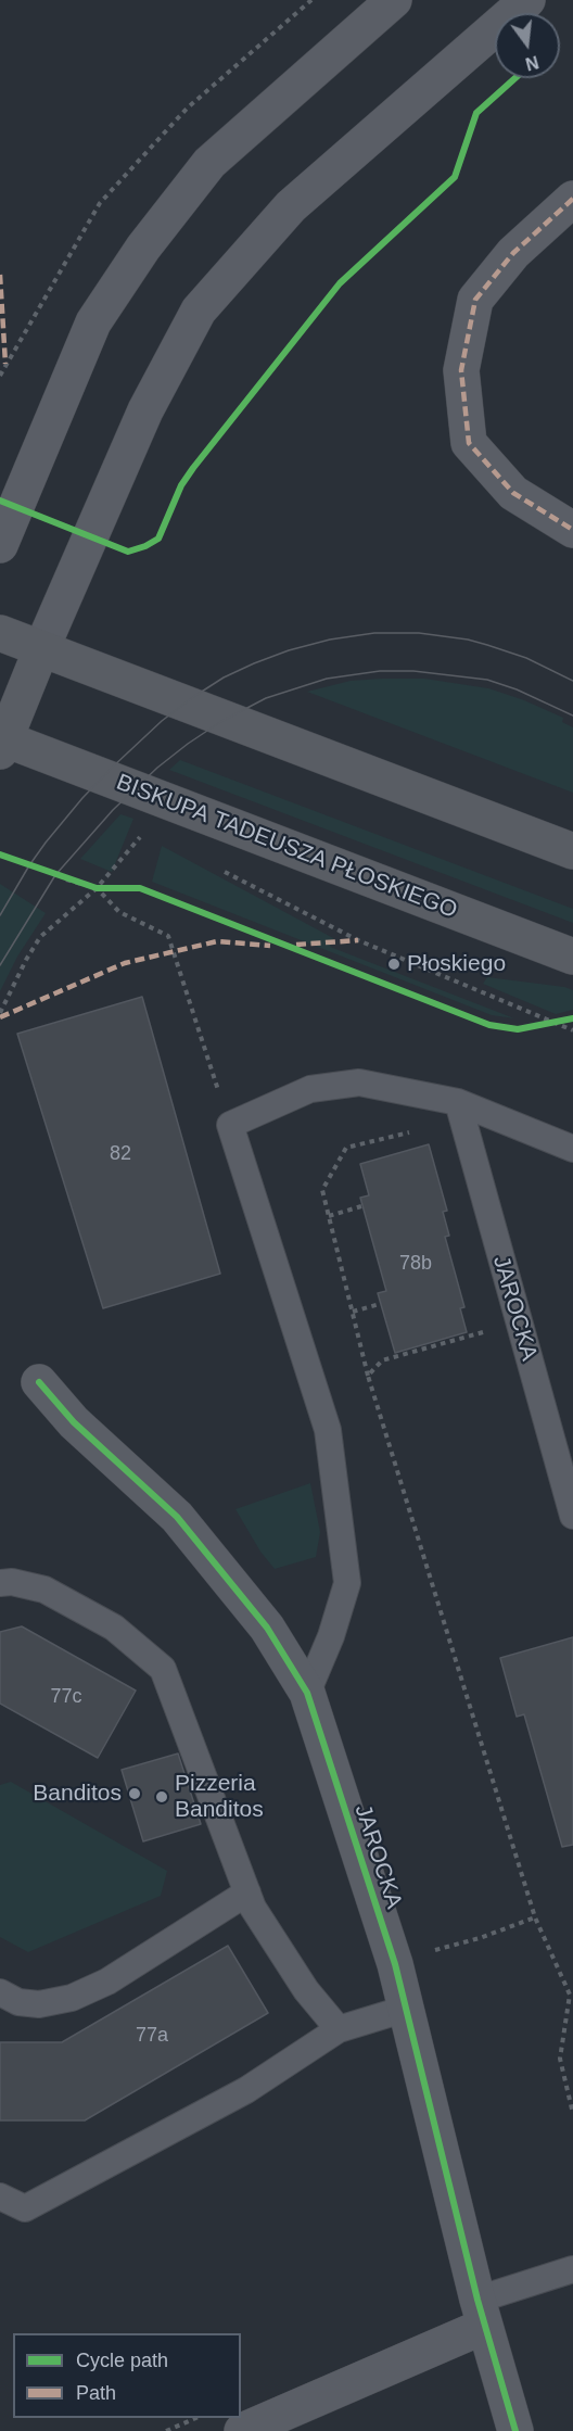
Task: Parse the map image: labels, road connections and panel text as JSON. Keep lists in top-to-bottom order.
{
  "streets": {
    "main road": ["BISKUPA TADEUSZA PŁOSKIEGO"],
    "street": ["JAROCKA"]
  },
  "places": ["Płoskiego", "Banditos", "Pizzeria Banditos"],
  "house_numbers": [
    "82",
    "78b",
    "77c",
    "77a"
  ],
  "legend": ["Cycle path", "Path"],
  "north": "bottom"
}
